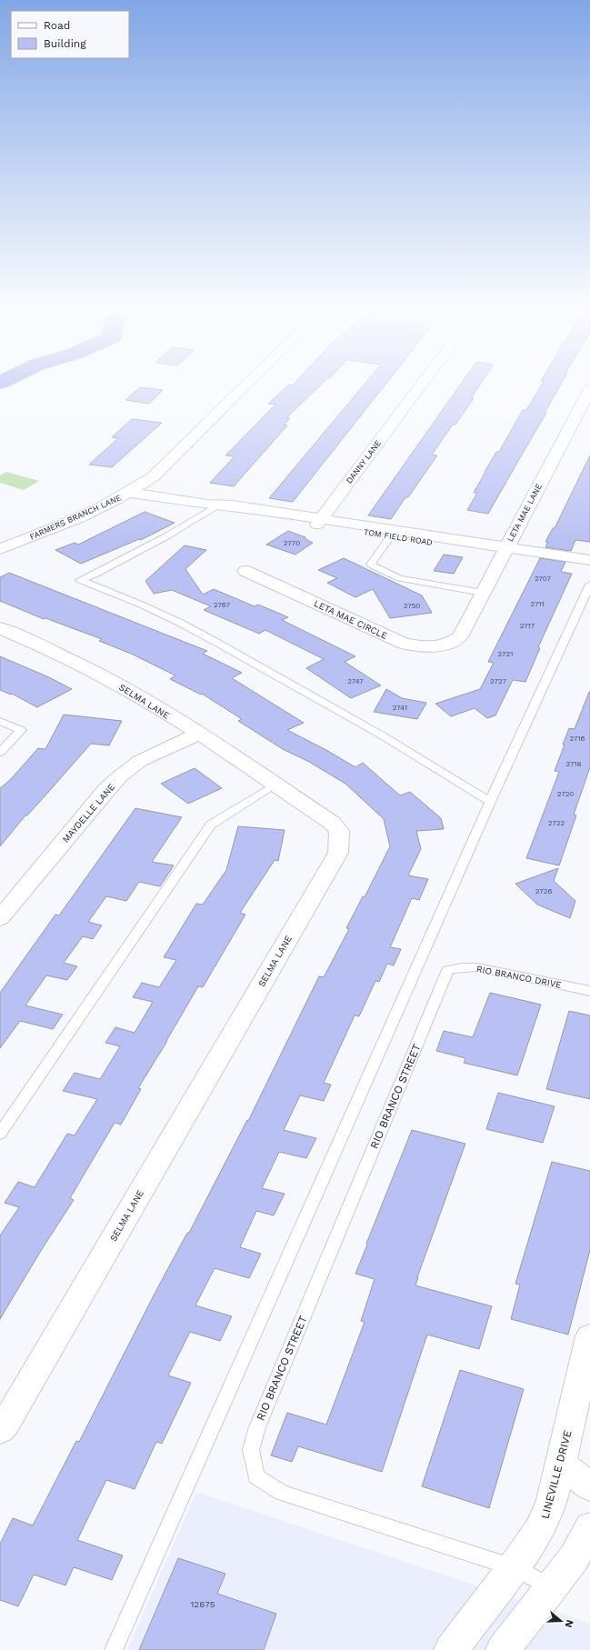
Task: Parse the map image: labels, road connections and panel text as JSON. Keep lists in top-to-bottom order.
{
  "streets": {
    "street": [
      "DANNY LANE",
      "LETA MAE LANE",
      "FARMERS BRANCH LANE",
      "TOM FIELD ROAD",
      "LETA MAE CIRCLE",
      "SELMA LANE",
      "MAYDELLE LANE",
      "LINEVILLE DRIVE"
    ],
    "lane": ["RIO BRANCO DRIVE", "RIO BRANCO STREET"]
  },
  "crossings": [
    ["DANNY LANE", "TOM FIELD ROAD"],
    ["LETA MAE LANE", "TOM FIELD ROAD"],
    ["LETA MAE LANE", "LETA MAE CIRCLE"],
    ["FARMERS BRANCH LANE", "TOM FIELD ROAD"],
    ["SELMA LANE", "MAYDELLE LANE"],
    ["RIO BRANCO DRIVE", "RIO BRANCO STREET"],
    ["RIO BRANCO STREET", "LINEVILLE DRIVE"]
  ],
  "house_numbers": [
    "2770",
    "2707",
    "2711",
    "2767",
    "2750",
    "2717",
    "2721",
    "2747",
    "2727",
    "2741",
    "2716",
    "2718",
    "2720",
    "2722",
    "2726",
    "12675"
  ],
  "legend": ["Road", "Building"],
  "north": "right"
}
